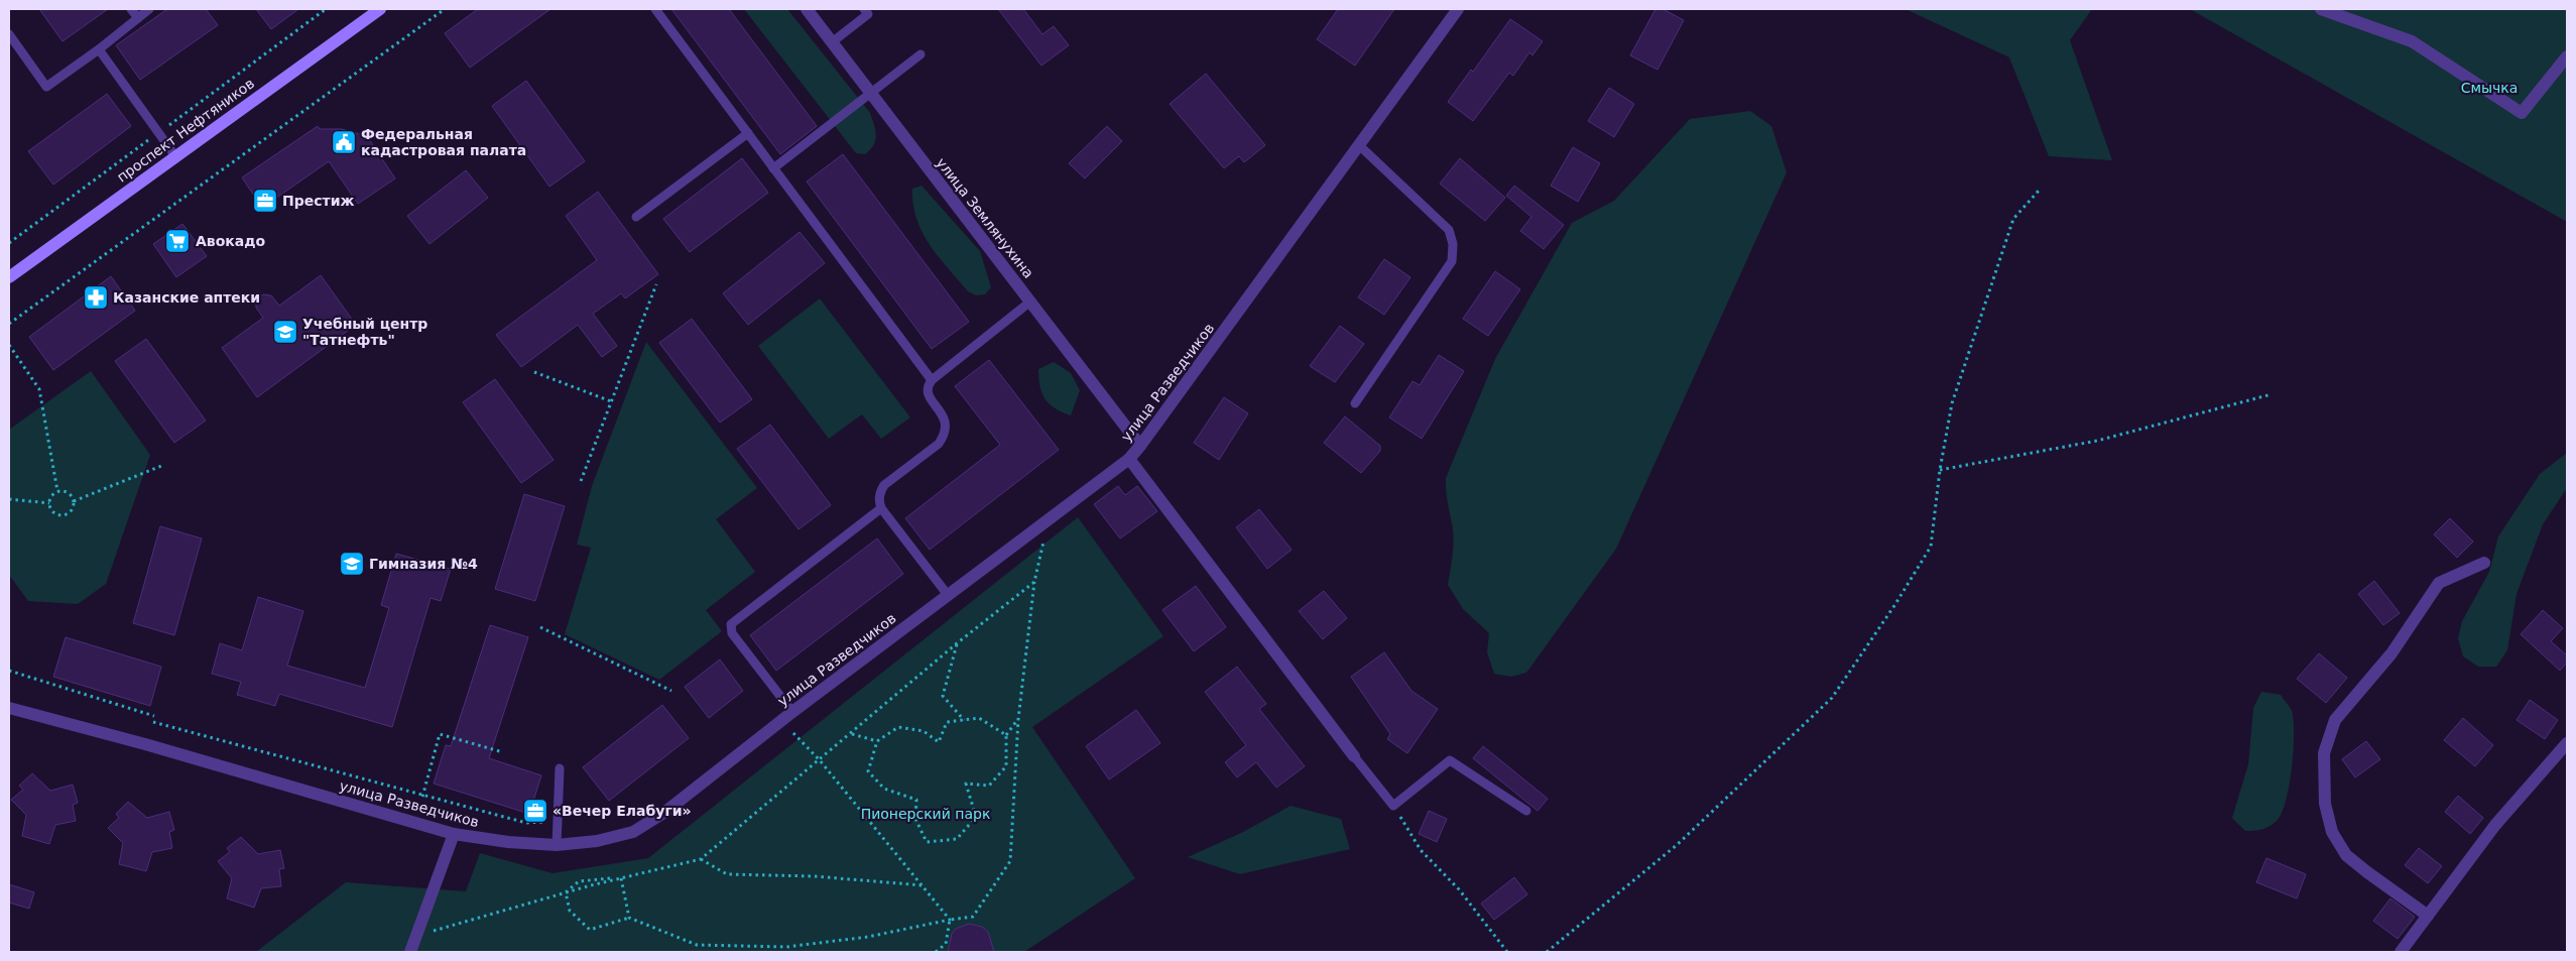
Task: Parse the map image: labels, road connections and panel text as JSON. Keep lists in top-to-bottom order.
{
  "streets": {
    "main road": ["проспект Нефтяников"],
    "street": ["улица Землянухина", "улица Разведчиков"]
  },
  "crossings": [
    ["улица Землянухина", "улица Разведчиков"]
  ],
  "parks": ["Смычка", "Пионерский парк"],
  "places": {
    "public building": ["Федеральная кадастровая палата"],
    "office": ["Престиж", "«Вечер Елабуги»"],
    "supermarket": ["Авокадо"],
    "pharmacy": ["Казанские аптеки"],
    "school or university": ["Учебный центр \"Татнефть\"", "Гимназия №4"]
  }
}
